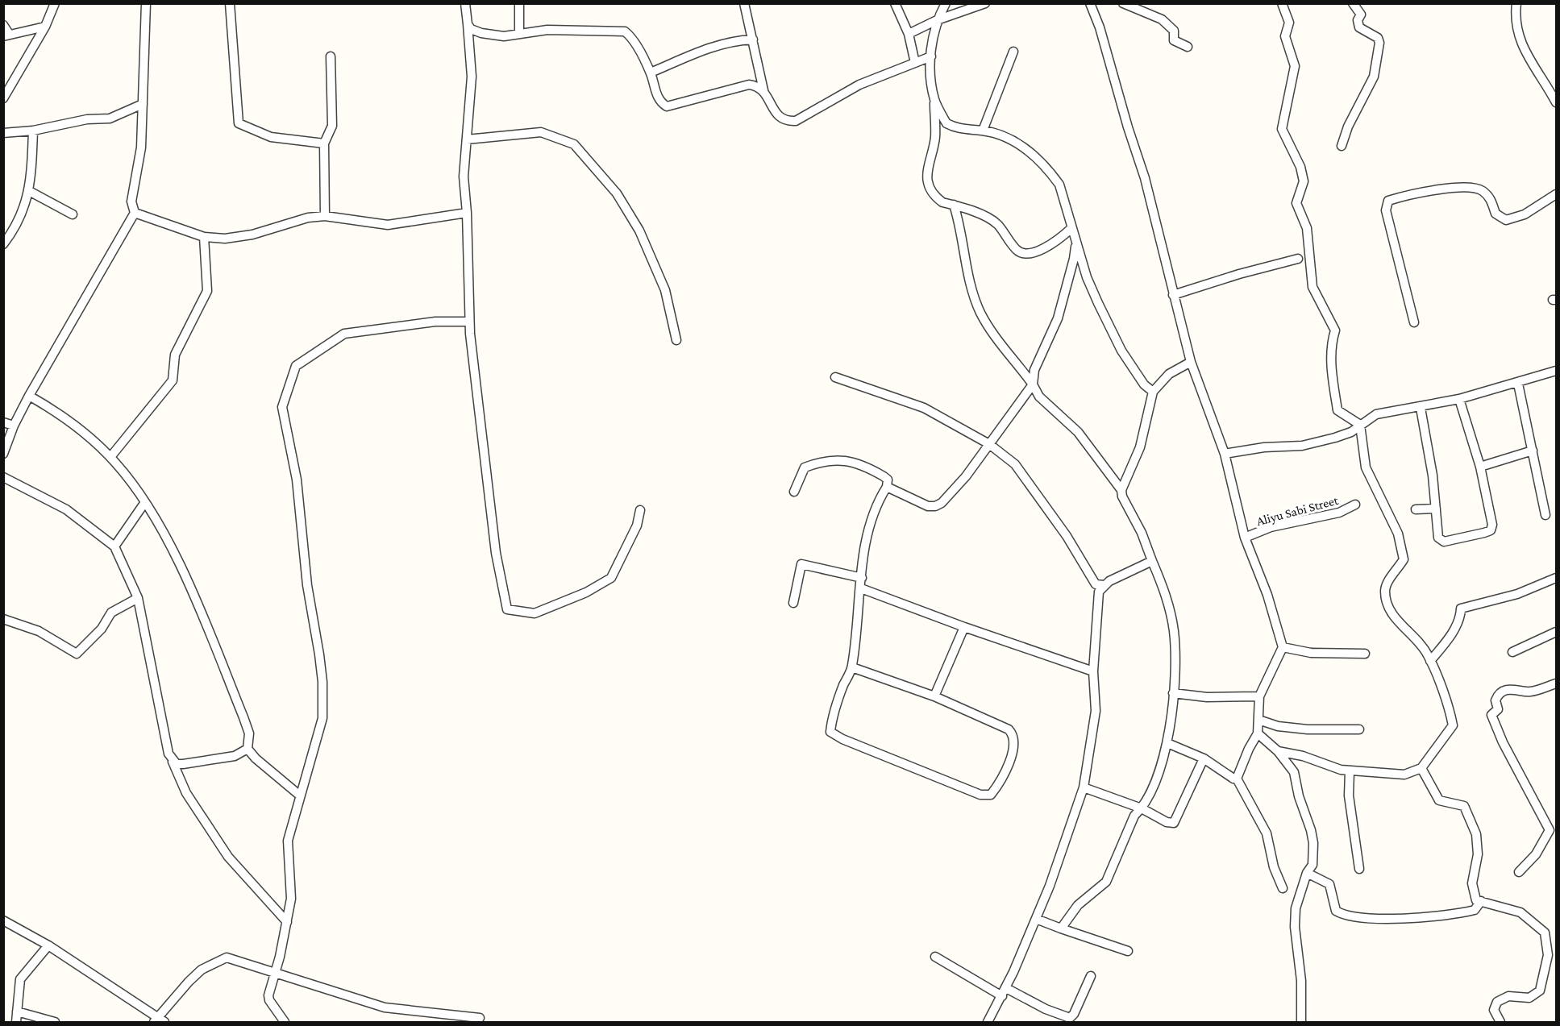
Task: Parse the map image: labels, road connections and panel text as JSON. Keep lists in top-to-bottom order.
{
  "streets": {
    "street": ["Aliyu Sabi Street"]
  }
}
